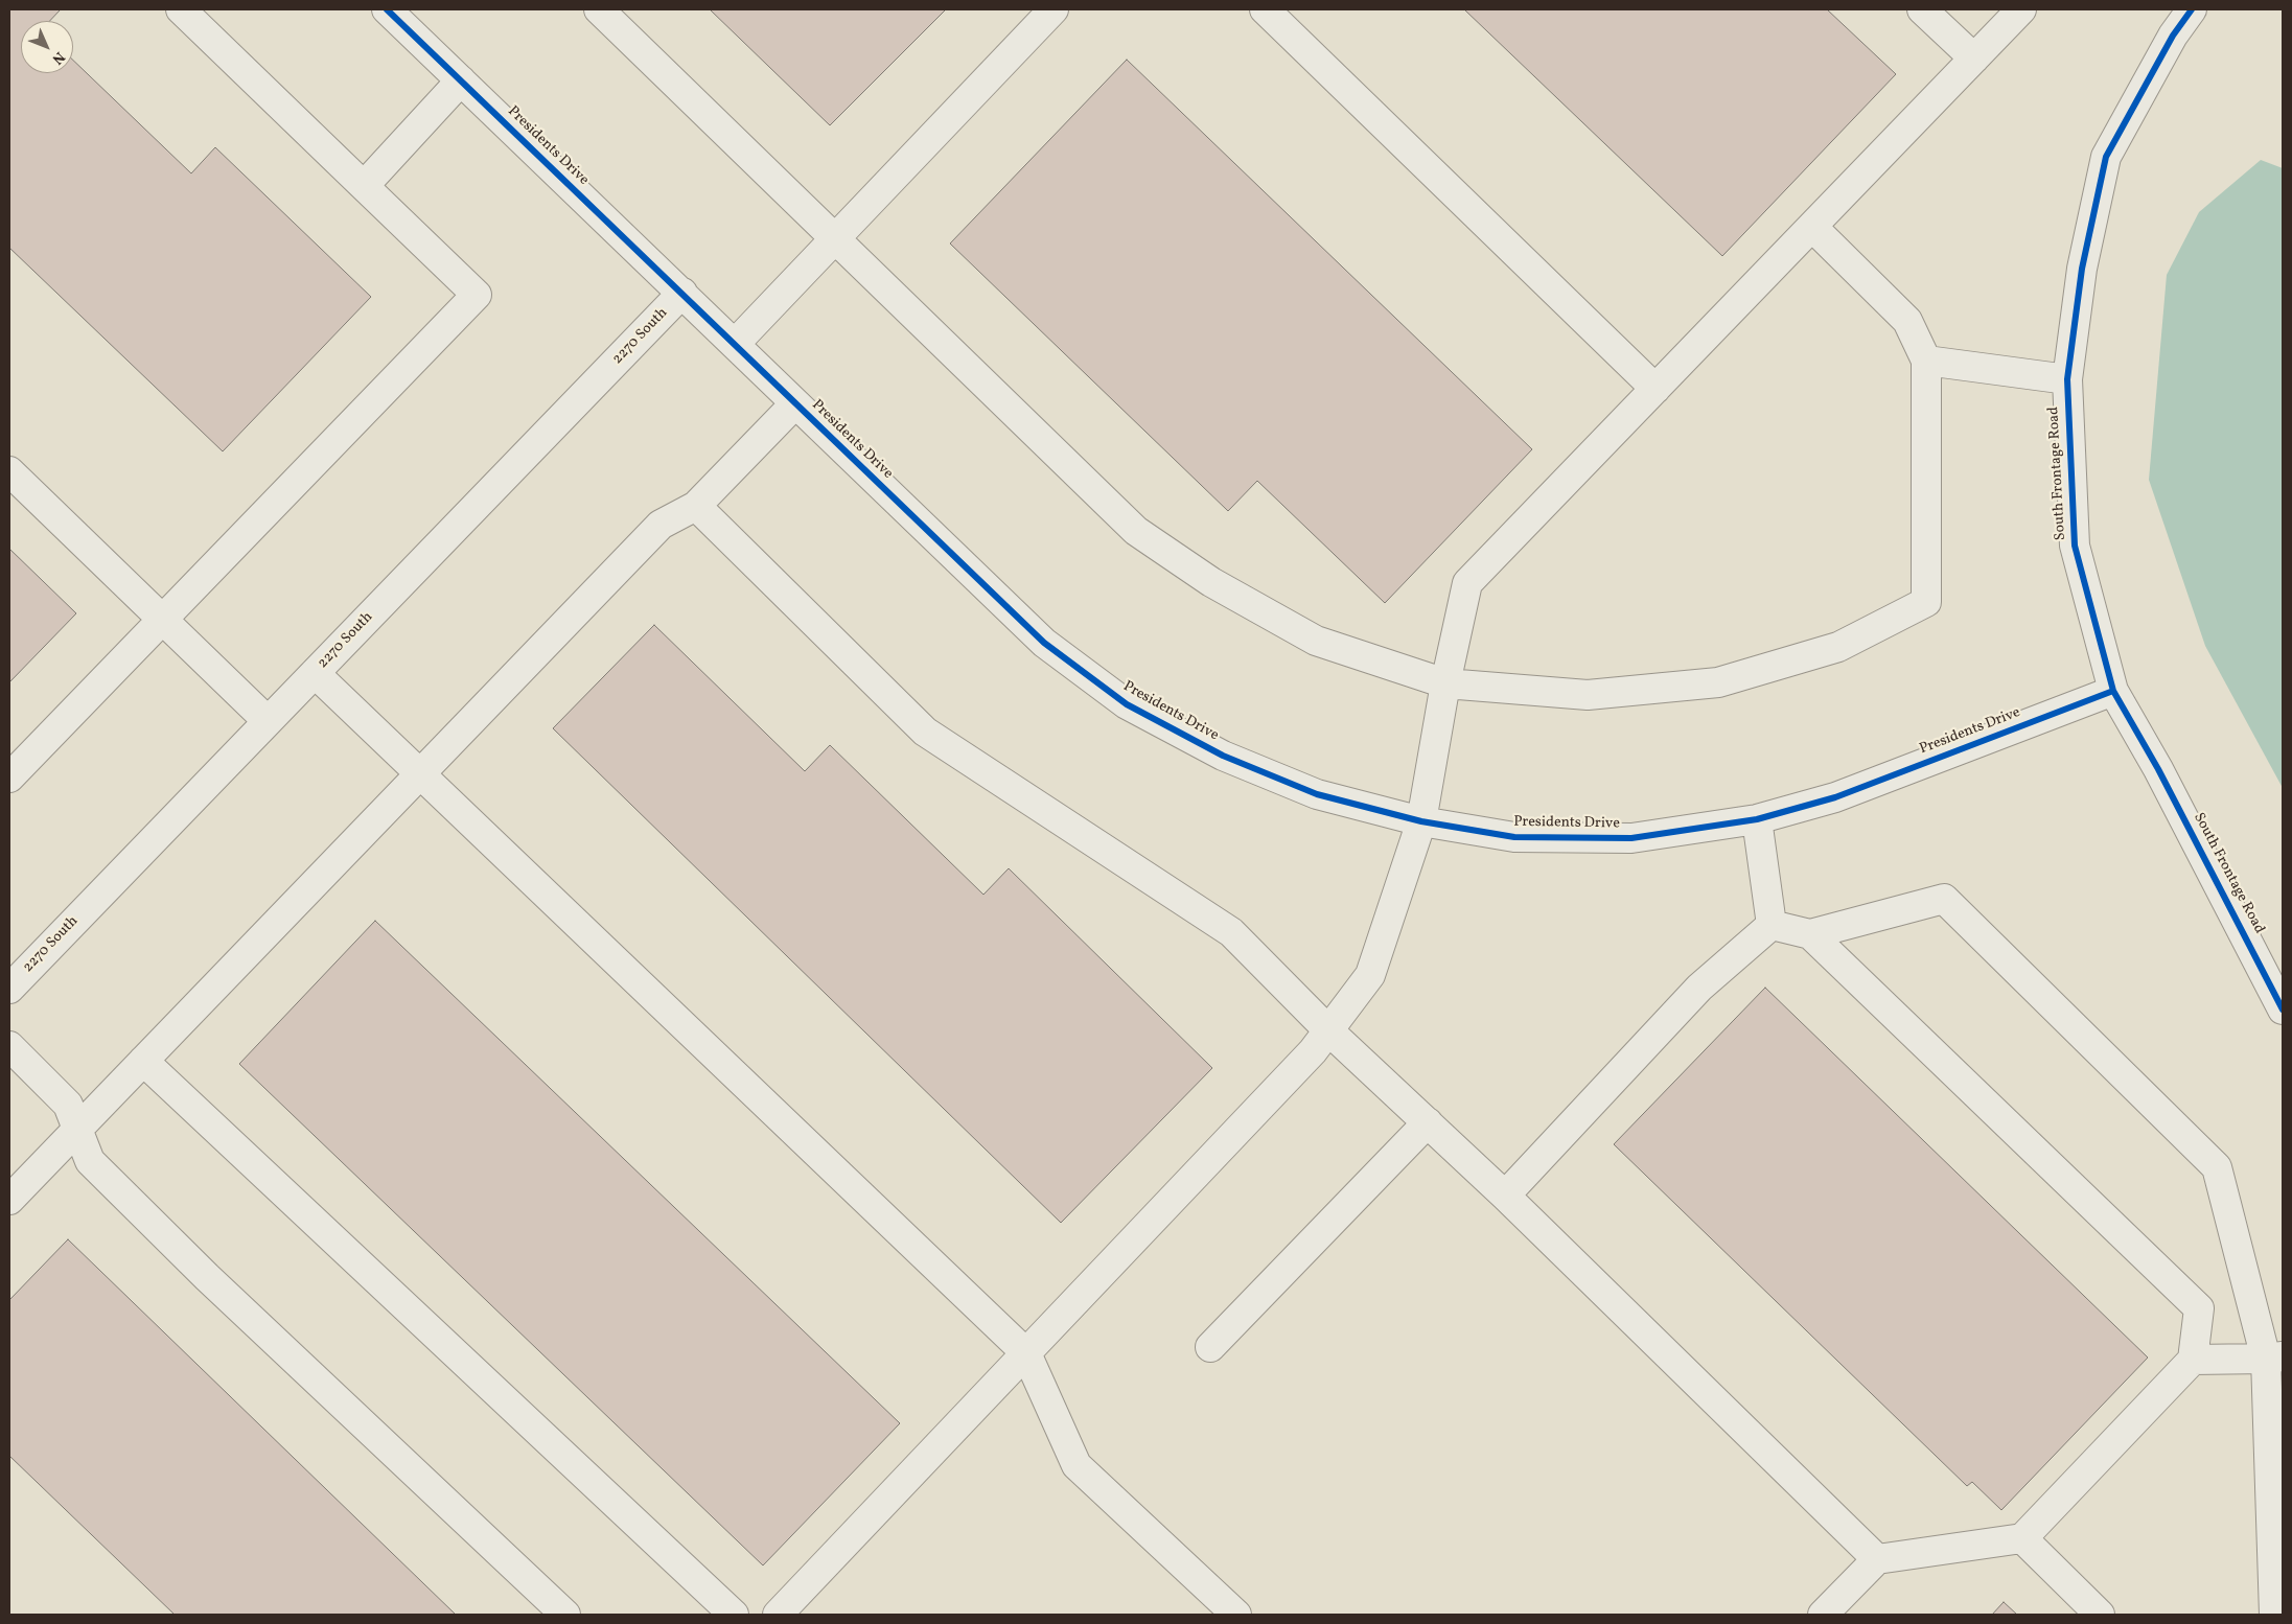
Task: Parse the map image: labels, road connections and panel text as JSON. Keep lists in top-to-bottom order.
{
  "streets": {
    "street": ["Presidents Drive", "2270 South", "South Frontage Road"]
  },
  "crossings": [
    ["Presidents Drive", "2270 South"],
    ["Presidents Drive", "South Frontage Road"]
  ],
  "north": "bottom right"
}
